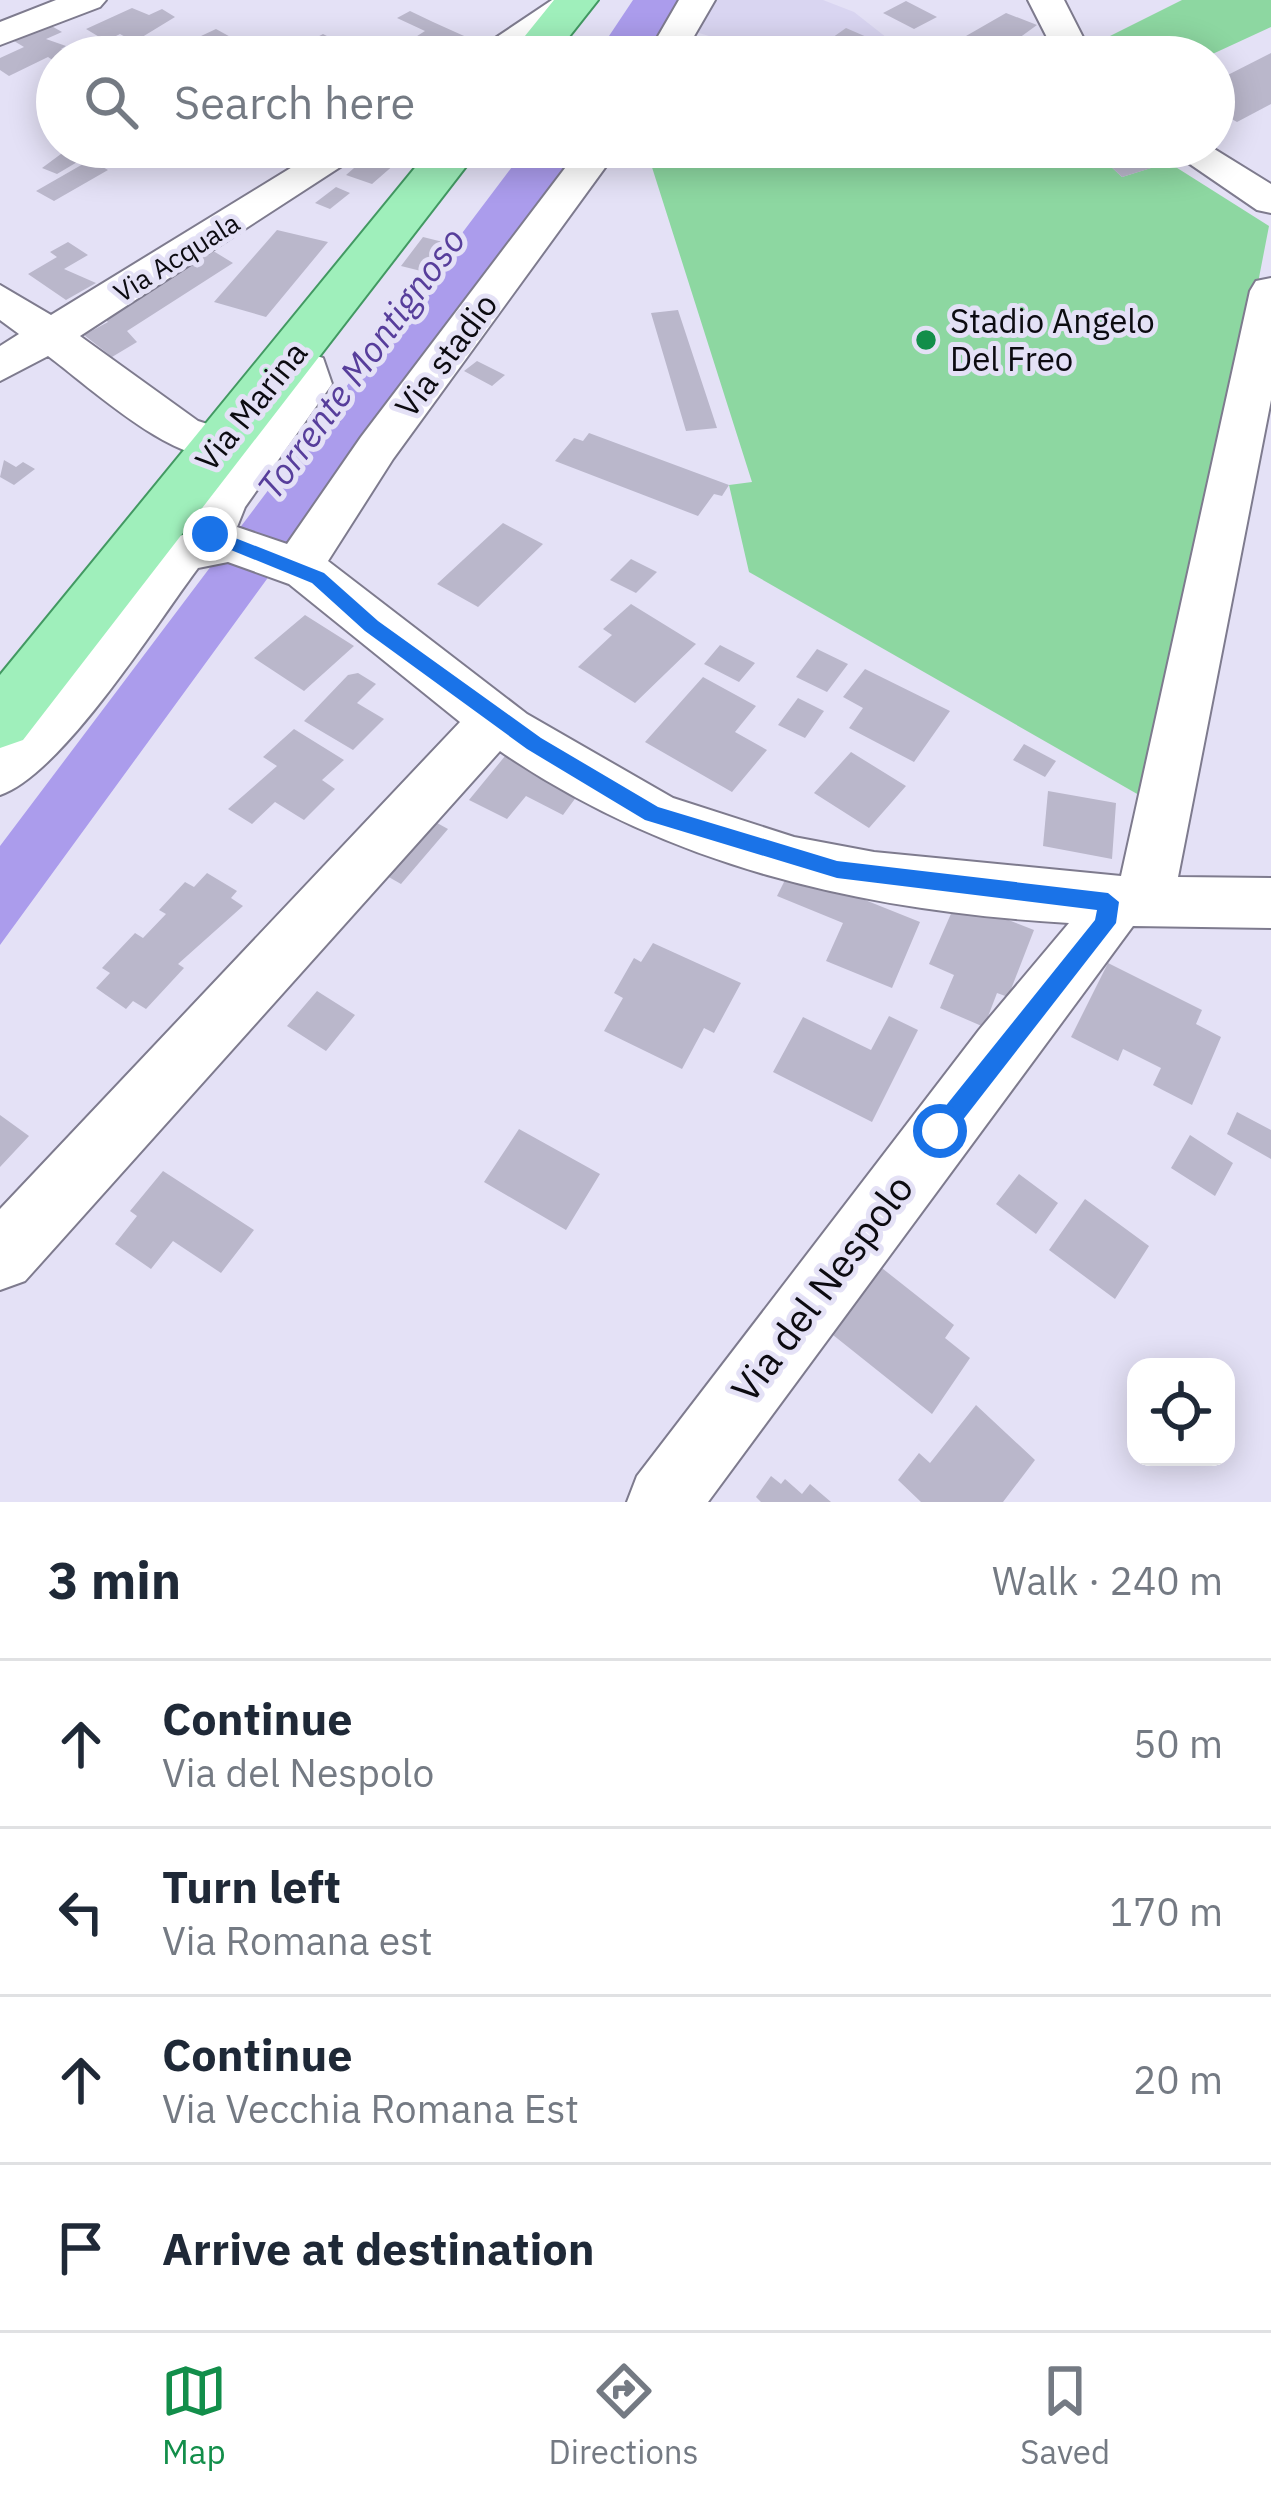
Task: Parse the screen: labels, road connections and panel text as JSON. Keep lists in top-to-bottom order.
{
  "streets": {
    "main road": ["Via Marina"],
    "street": ["Via Acquala", "Via stadio", "Via del Nespolo"]
  },
  "water": ["Torrente Montignoso"],
  "places": ["Stadio Angelo Del Freo"],
  "page": {
    "search": "Search here",
    "heading": ["3 min", "Walk · 240 m"],
    "list": [
      ["Continue", "Via del Nespolo", "50 m"],
      ["Turn left", "Via Romana est", "170 m"],
      ["Continue", "Via Vecchia Romana Est", "20 m"],
      "Arrive at destination"
    ],
    "nav": ["Map", "Directions", "Saved"]
  }
}
